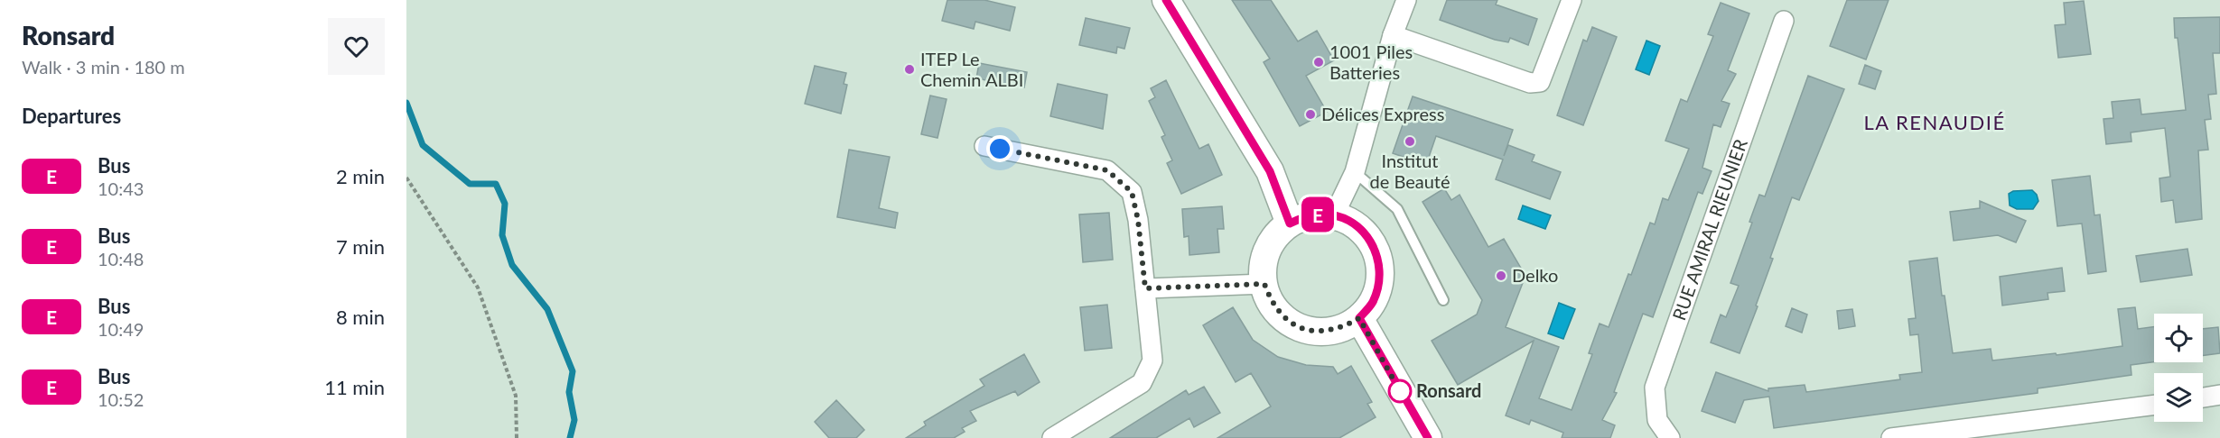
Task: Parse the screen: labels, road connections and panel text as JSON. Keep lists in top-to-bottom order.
{
  "streets": {
    "street": ["RUE AMIRAL RIEUNIER"]
  },
  "districts": ["LA RENAUDIÉ"],
  "places": [
    "1001 Piles Batteries",
    "ITEP Le Chemin ALBI",
    "Délices Express",
    "Institut de Beauté",
    "Delko",
    "Ronsard"
  ],
  "lines": ["bus line E"],
  "page": {
    "heading": [
      ["Ronsard", "Walk · 3 min · 180 m"],
      "Departures"
    ],
    "on_map": "E",
    "list": [
      {
        "mark": "E",
        "name": "Bus",
        "note": "10:43",
        "value": "2 min"
      },
      {
        "mark": "E",
        "name": "Bus",
        "note": "10:48",
        "value": "7 min"
      },
      {
        "mark": "E",
        "name": "Bus",
        "note": "10:49",
        "value": "8 min"
      },
      {
        "mark": "E",
        "name": "Bus",
        "note": "10:52",
        "value": "11 min"
      }
    ]
  }
}
